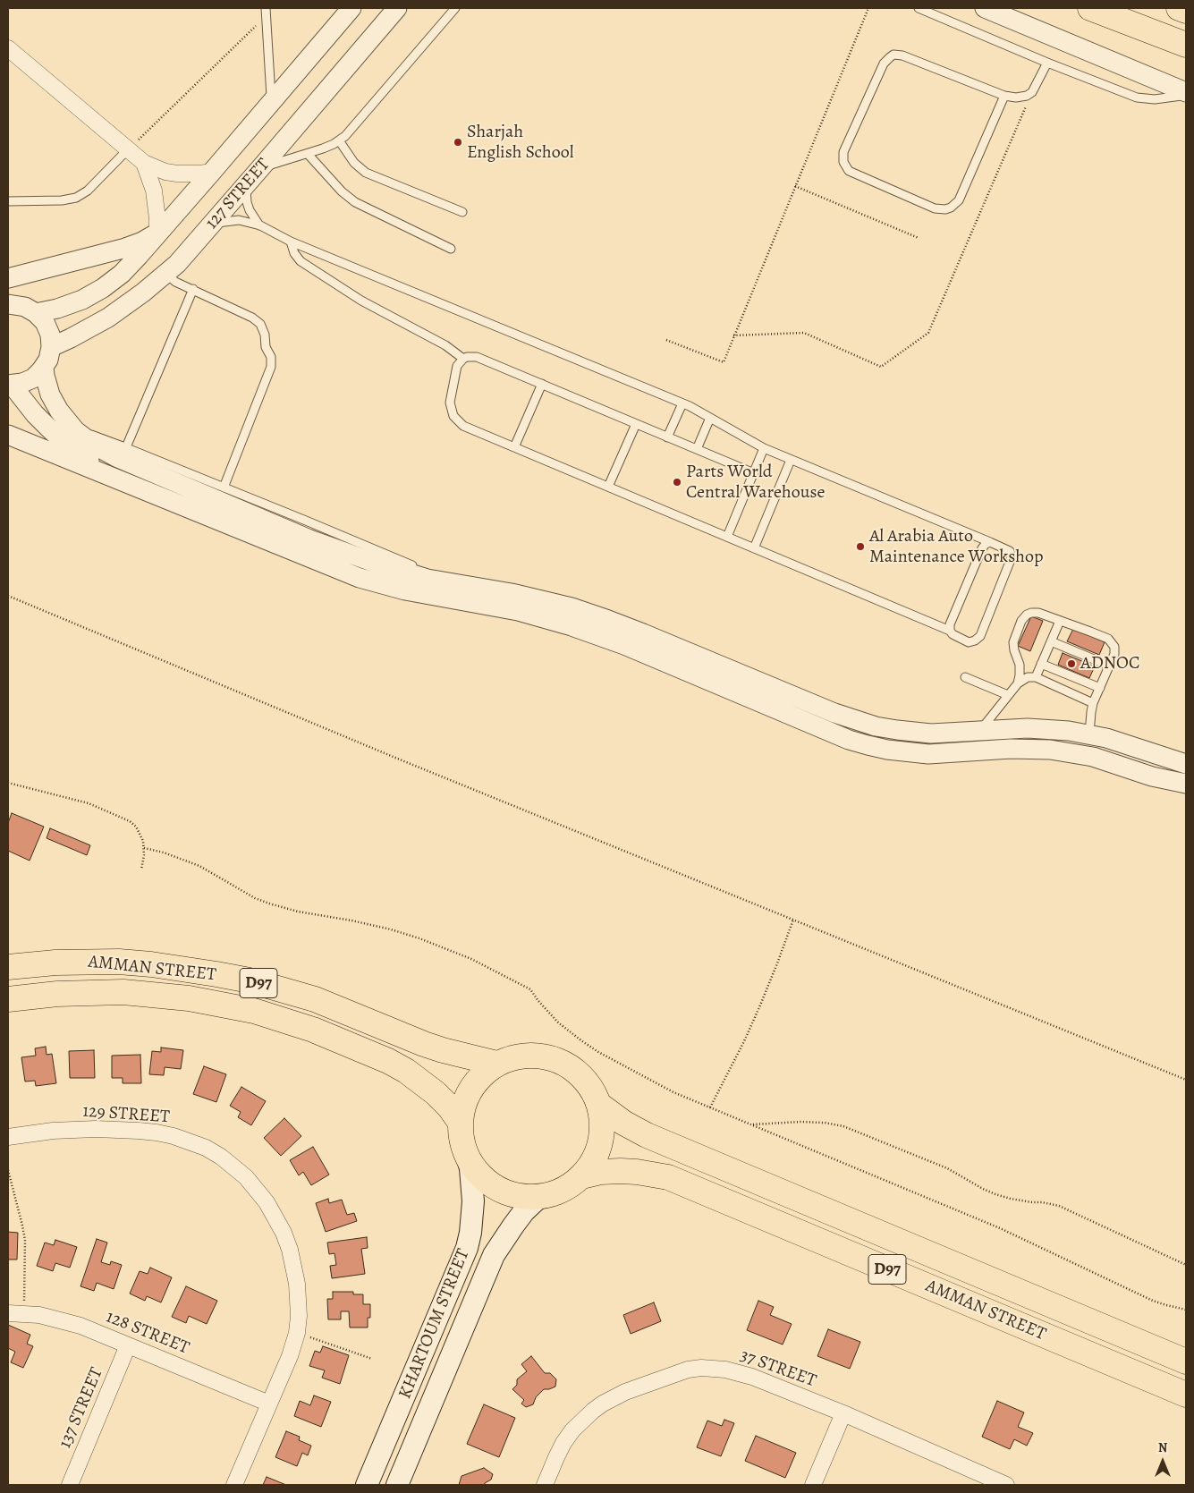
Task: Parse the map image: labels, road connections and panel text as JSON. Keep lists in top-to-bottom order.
{
  "streets": {
    "main road": ["AMMAN STREET", "D97", "KHARTOUM STREET"],
    "street": [
      "127 STREET",
      "129 STREET",
      "128 STREET",
      "37 STREET",
      "137 STREET"
    ]
  },
  "crossings": [
    ["AMMAN STREET", "KHARTOUM STREET"],
    ["129 STREET", "128 STREET"],
    ["128 STREET", "137 STREET"]
  ],
  "places": [
    "Sharjah English School",
    "Parts World Central Warehouse",
    "Al Arabia Auto Maintenance Workshop",
    "ADNOC"
  ],
  "north": "top"
}
